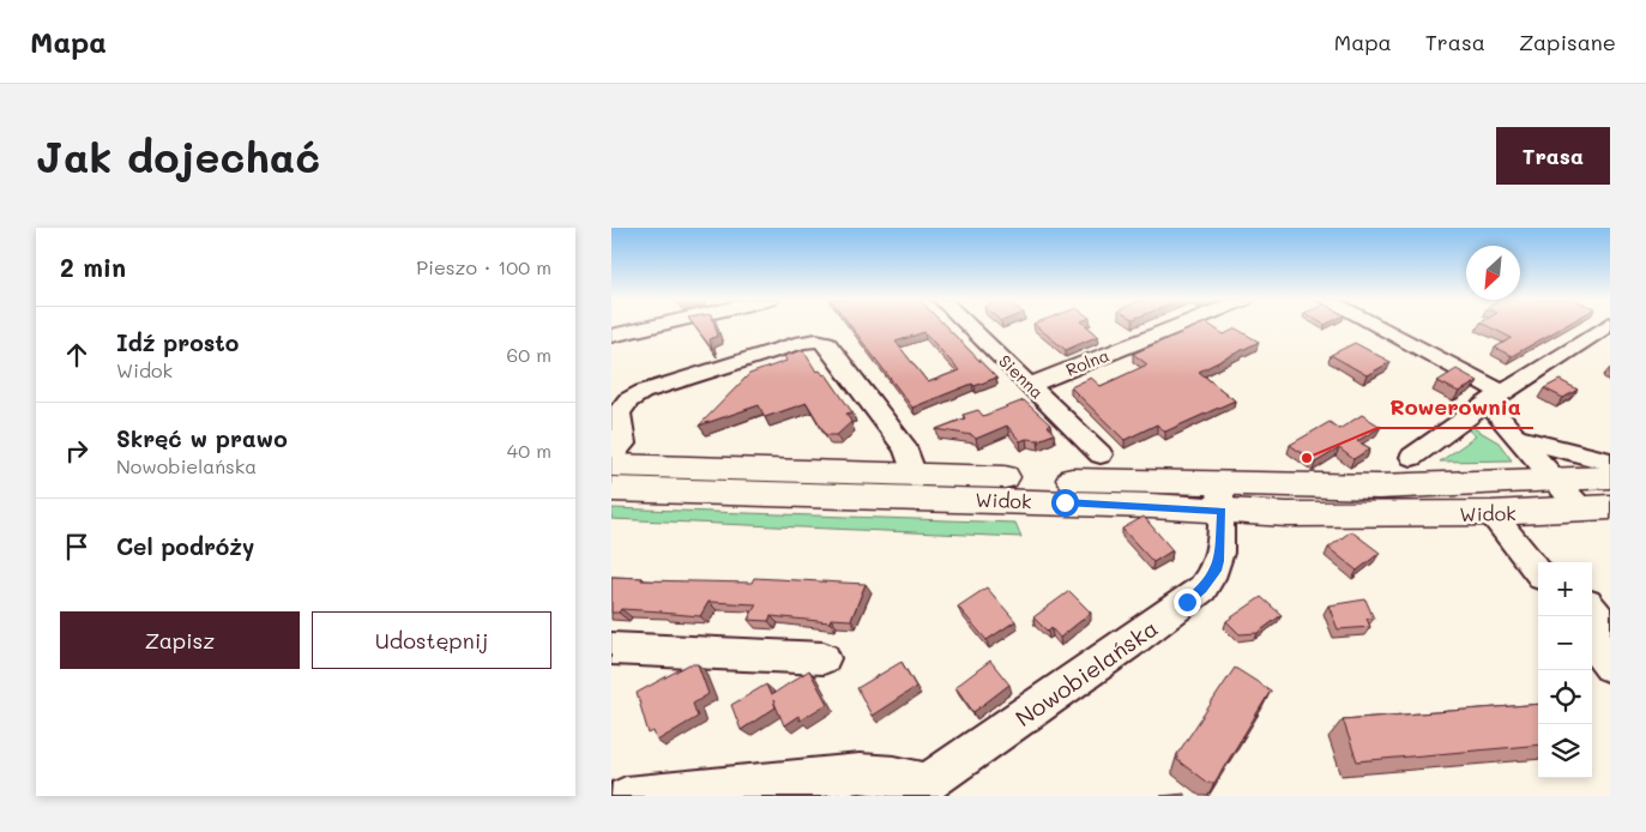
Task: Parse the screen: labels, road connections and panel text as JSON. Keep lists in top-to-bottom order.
{
  "streets": {
    "main road": ["Widok"],
    "street": ["Rolna", "Sienna", "Nowobielańska"]
  },
  "crossings": [
    ["Rolna", "Sienna"],
    ["Widok", "Nowobielańska"]
  ],
  "places": ["Rowerownia"],
  "north": "bottom left",
  "page": {
    "header": "Mapa",
    "nav": ["Mapa", "Trasa", "Zapisane"],
    "buttons": [
      "Trasa",
      ["Zapisz", "Udostępnij"]
    ],
    "title": "Jak dojechać",
    "heading": ["2 min", "Pieszo · 100 m"],
    "list": [
      ["Idź prosto", "Widok", "60 m"],
      ["Skręć w prawo", "Nowobielańska", "40 m"],
      "Cel podróży"
    ],
    "map_buttons": ["+", "−"]
  }
}
